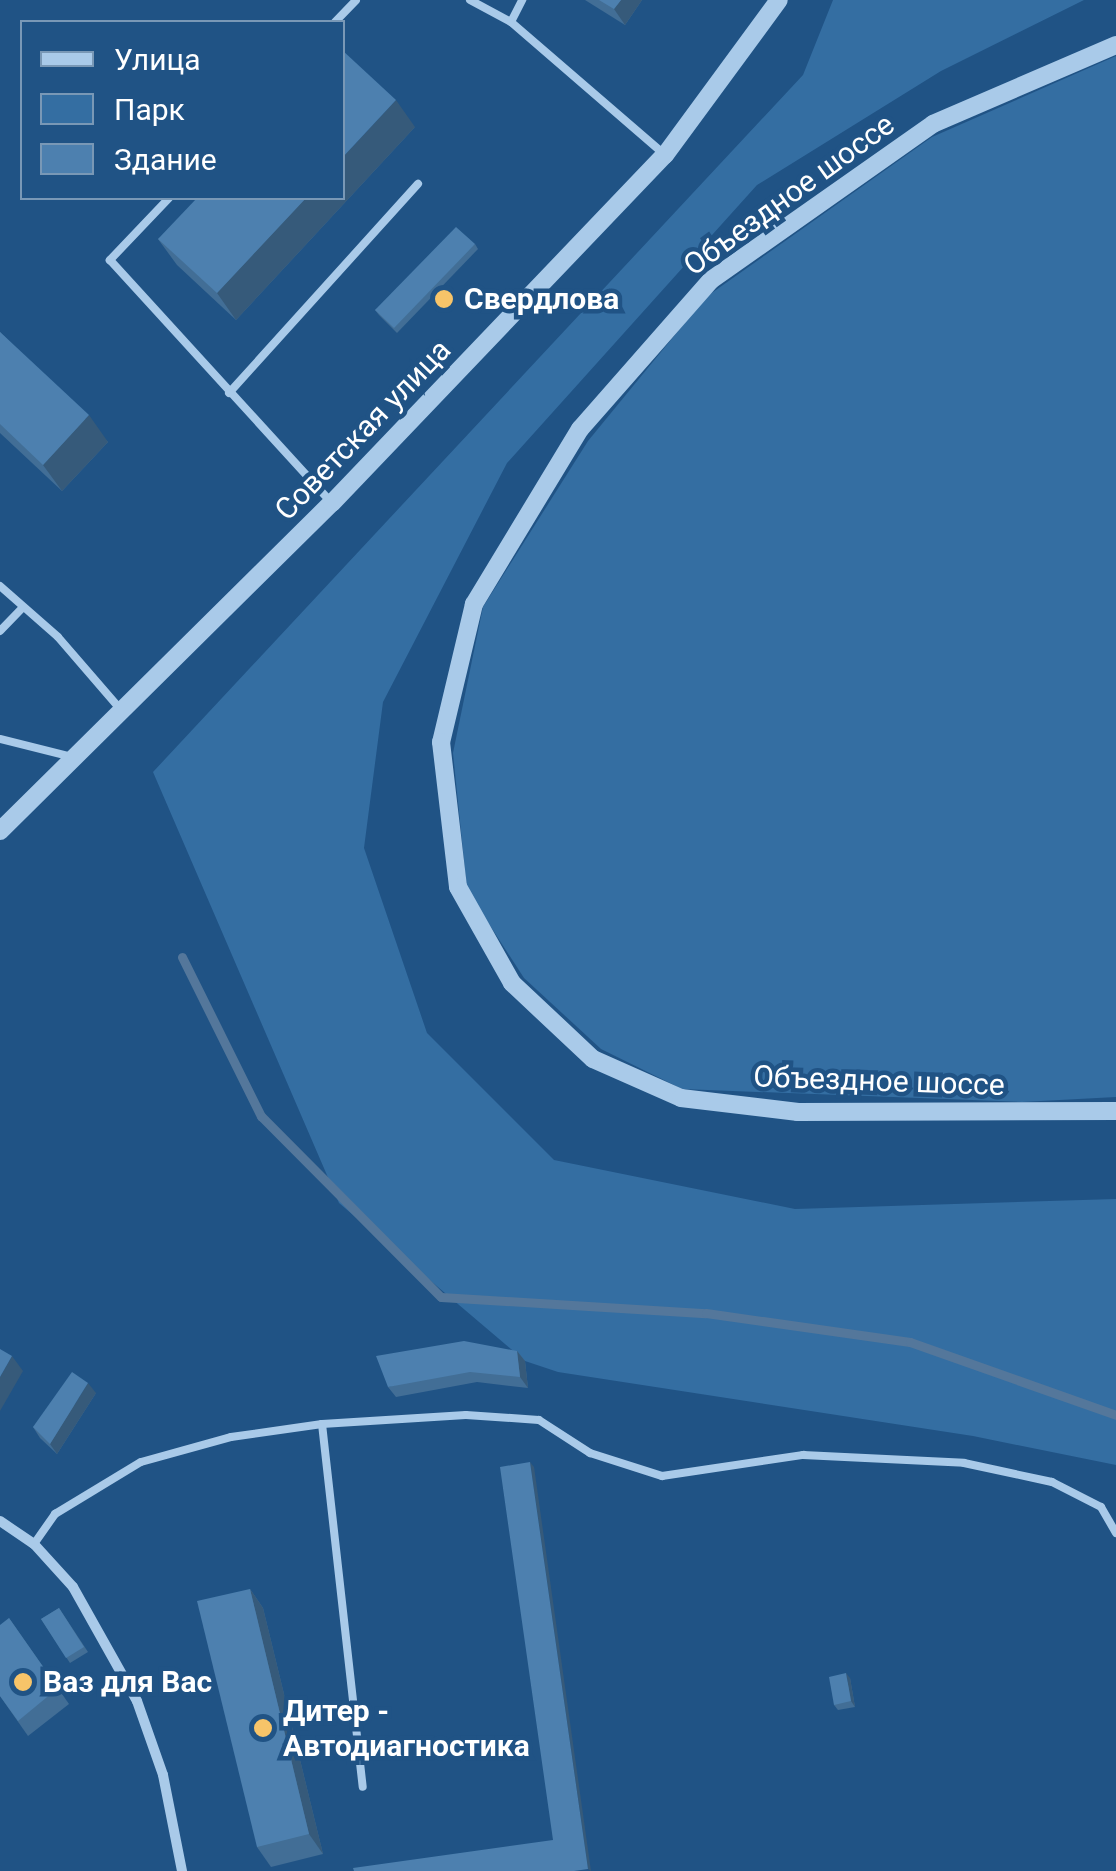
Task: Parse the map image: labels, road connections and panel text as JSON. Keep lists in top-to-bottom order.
{
  "streets": {
    "street": ["Объездное шоссе", "Советская улица"]
  },
  "places": ["Свердлова", "Ваз для Вас", "Дитер - Автодиагностика"],
  "legend": ["Улица", "Парк", "Здание"]
}
